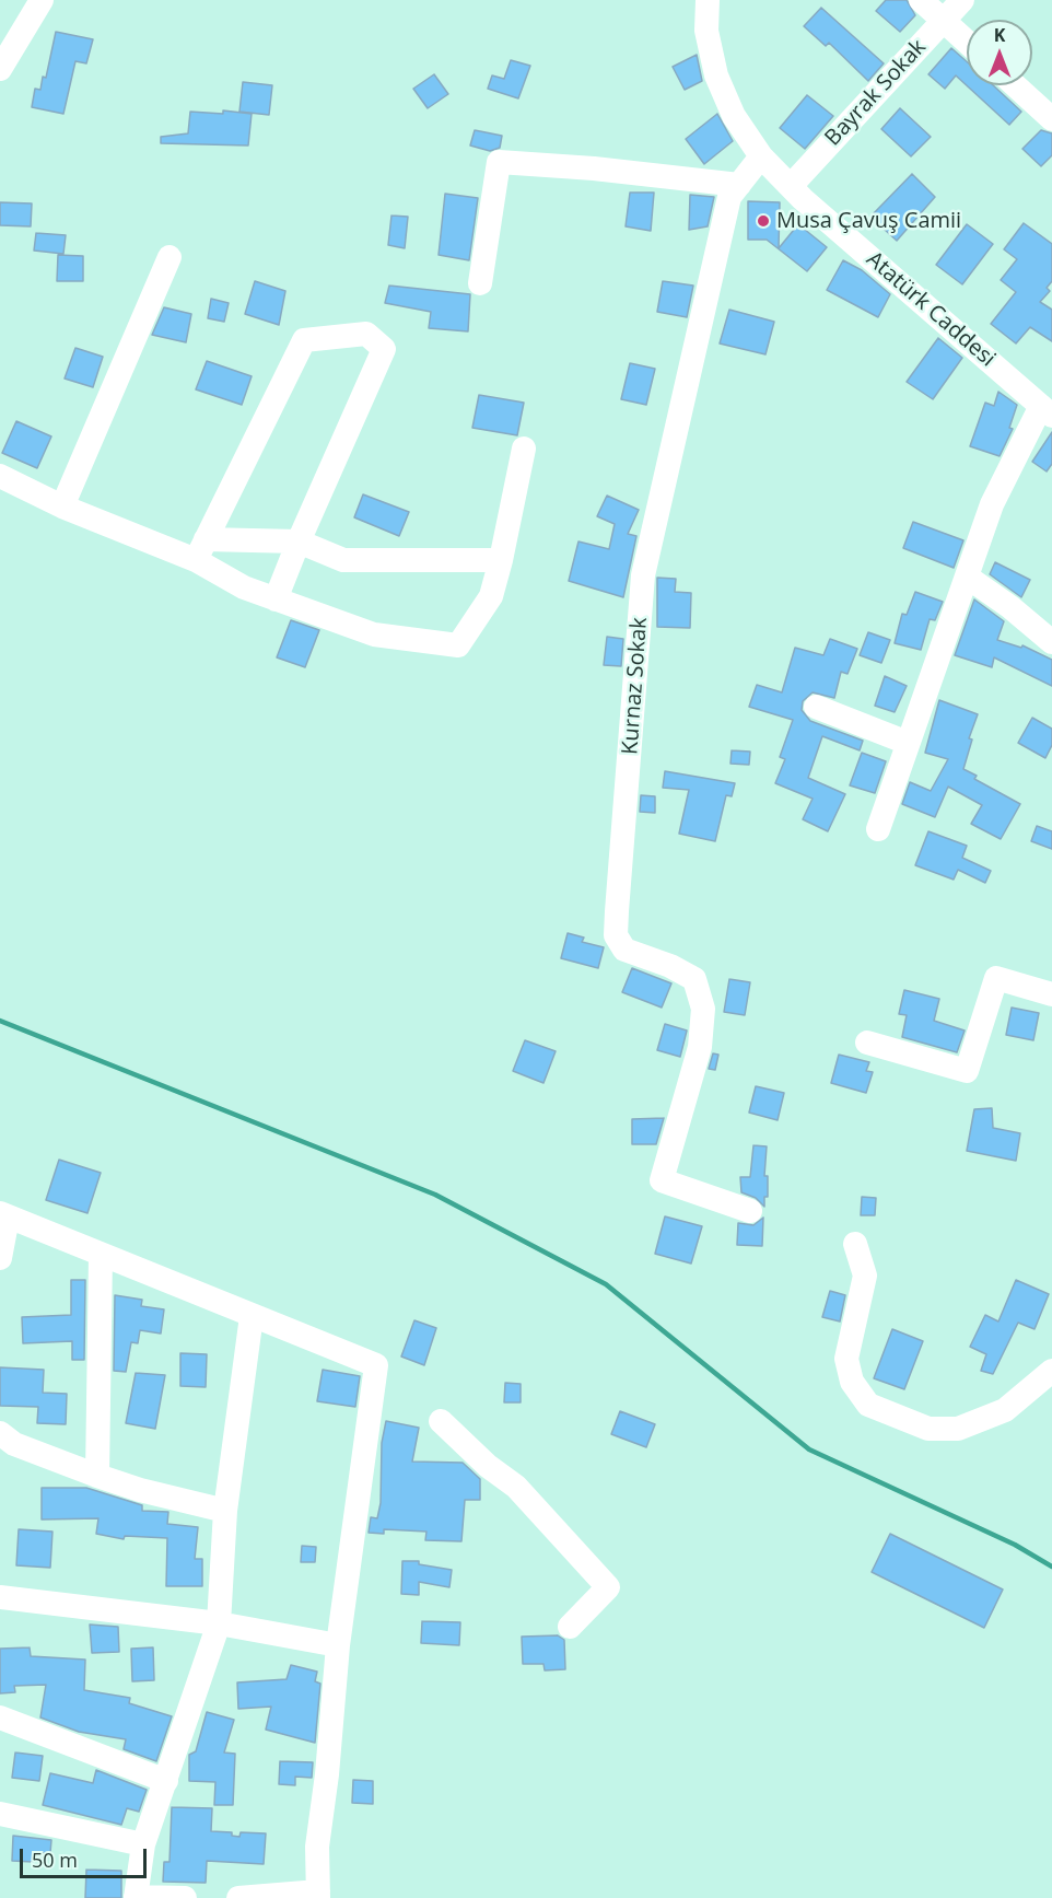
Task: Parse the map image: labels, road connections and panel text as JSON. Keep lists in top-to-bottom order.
{
  "streets": {
    "street": ["Bayrak Sokak", "Atatürk Caddesi", "Kurnaz Sokak"]
  },
  "crossings": [
    ["Bayrak Sokak", "Atatürk Caddesi"],
    ["Atatürk Caddesi", "Kurnaz Sokak"]
  ],
  "places": ["Musa Çavuş Camii"],
  "scale_bar": "50 m",
  "north": "top"
}
